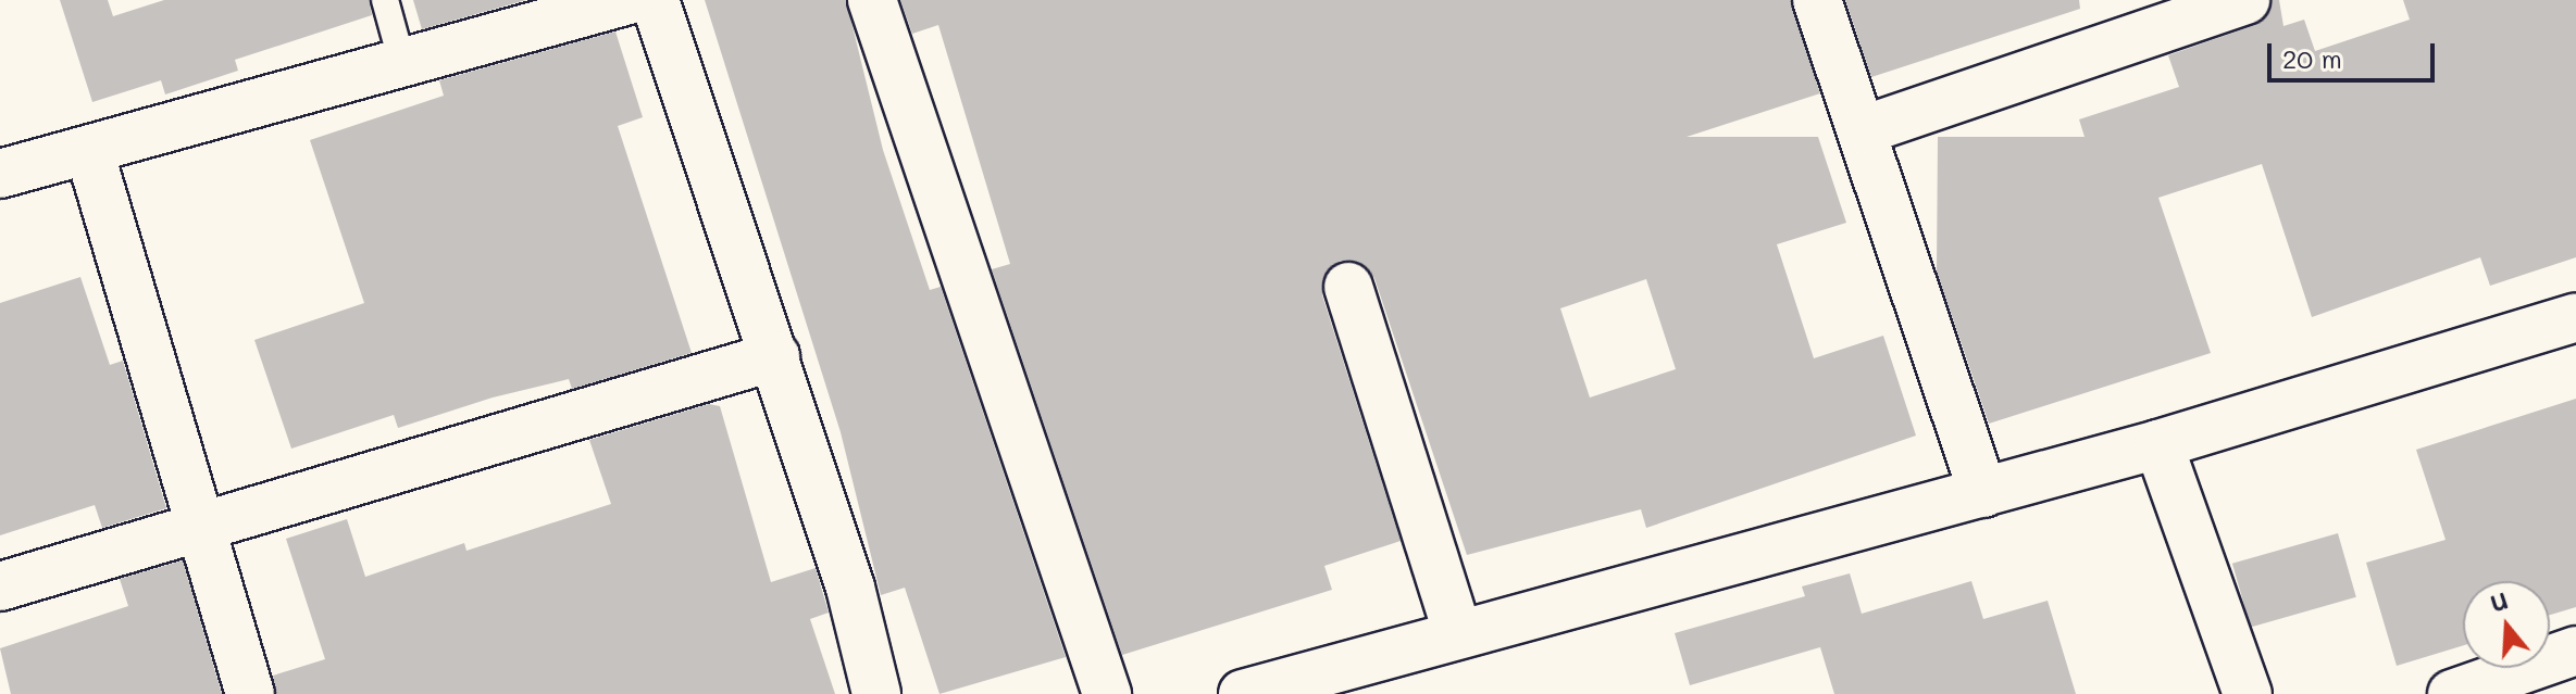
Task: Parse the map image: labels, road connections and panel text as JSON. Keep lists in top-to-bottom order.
{
  "scale_bar": "20 m",
  "north": "top"
}
